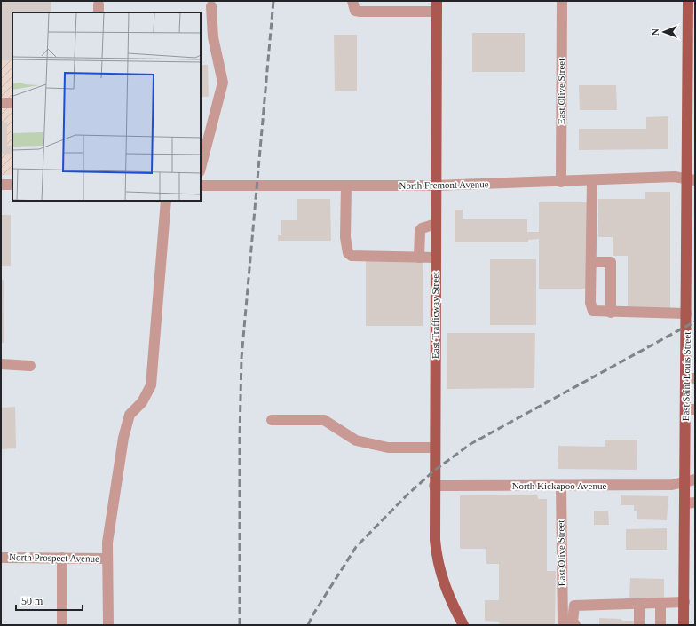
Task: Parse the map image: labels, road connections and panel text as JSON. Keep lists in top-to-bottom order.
{
  "streets": {
    "main road": ["East Trafficway Street", "East Saint Louis Street"],
    "street": [
      "East Olive Street",
      "North Fremont Avenue",
      "North Kickapoo Avenue",
      "North Prospect Avenue"
    ]
  },
  "crossings": [
    ["East Olive Street", "North Fremont Avenue"],
    ["East Olive Street", "North Kickapoo Avenue"],
    ["North Fremont Avenue", "East Trafficway Street"],
    ["North Fremont Avenue", "East Saint Louis Street"],
    ["East Trafficway Street", "North Kickapoo Avenue"],
    ["East Saint Louis Street", "North Kickapoo Avenue"]
  ],
  "scale_bar": "50 m",
  "north": "left"
}
